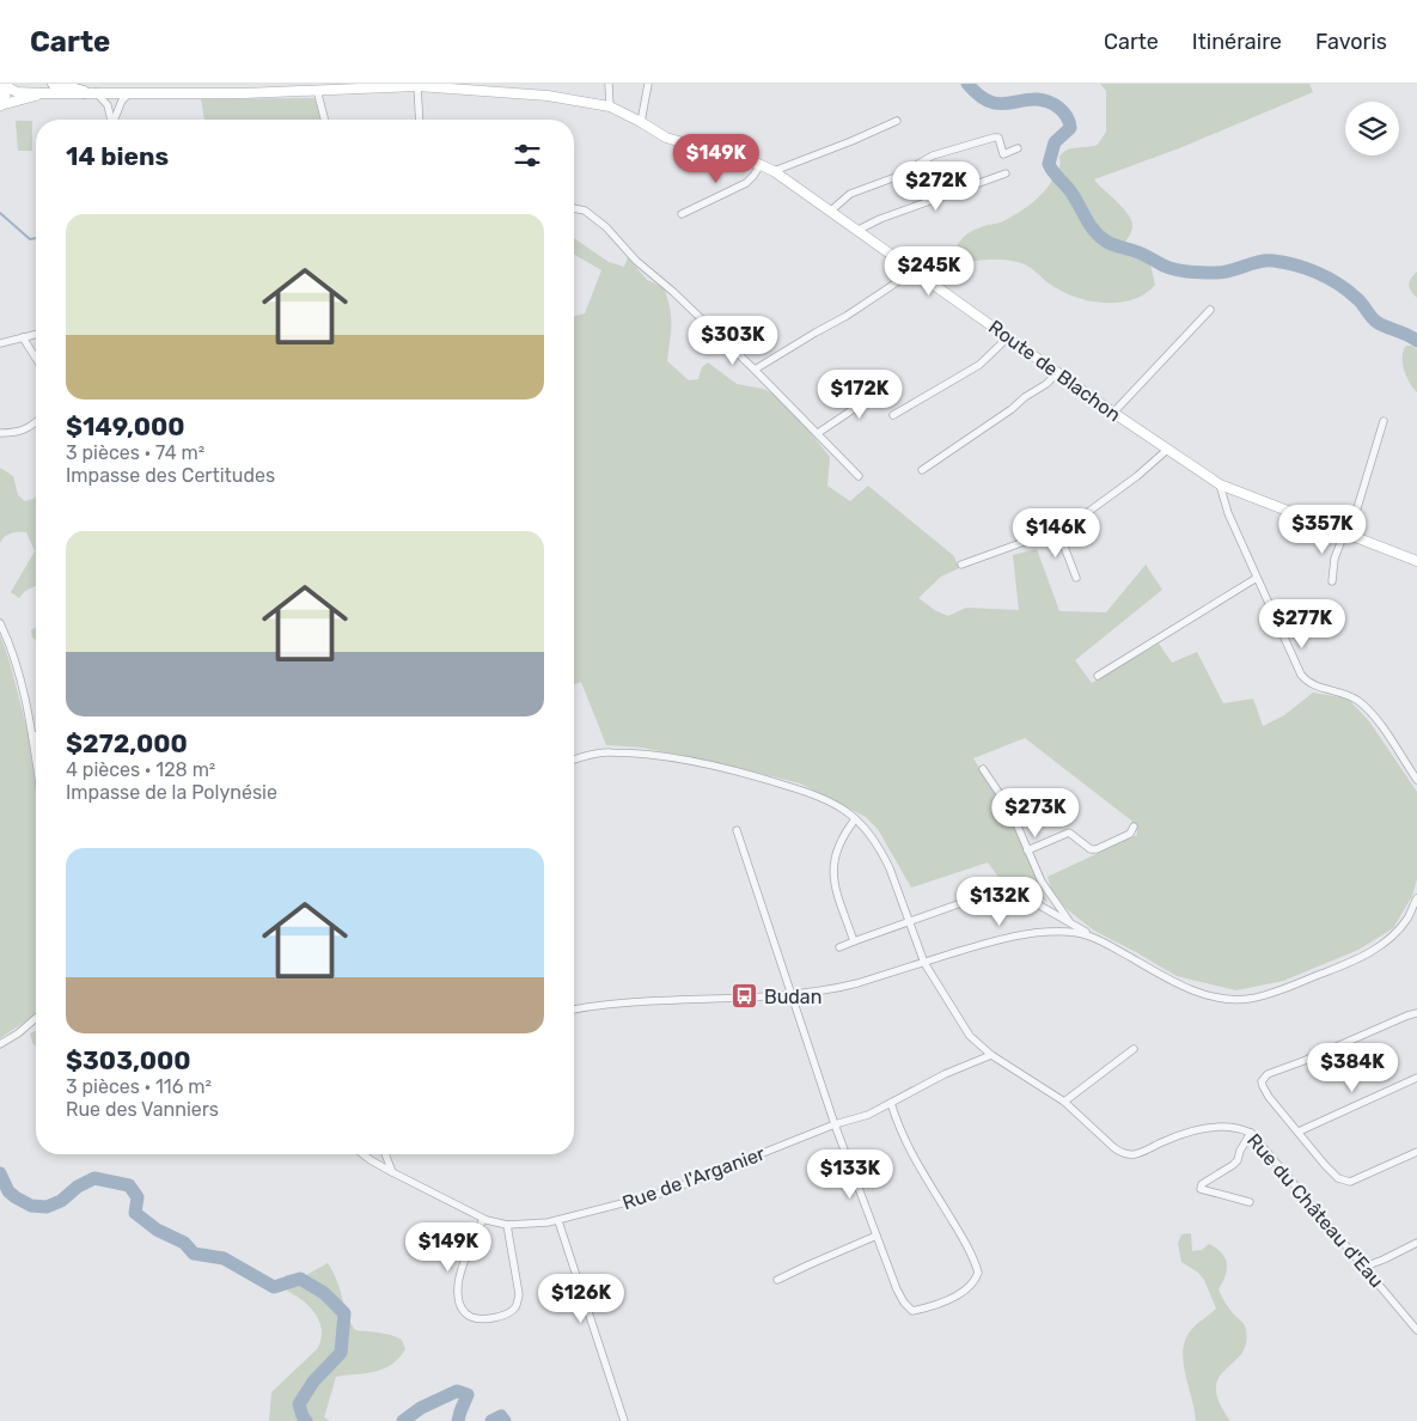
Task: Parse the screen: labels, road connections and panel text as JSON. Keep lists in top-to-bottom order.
{
  "streets": {
    "street": ["Route de Blachon", "Rue de l'Arganier", "Rue du Château d'Eau"]
  },
  "crossings": [
    ["Rue de l'Arganier", "Rue du Château d'Eau"]
  ],
  "places": {
    "bus stop": ["Budan"]
  },
  "page": {
    "header": "Carte",
    "nav": ["Carte", "Itinéraire", "Favoris"],
    "heading": "14 biens",
    "price": [
      "$149K",
      "$272K",
      "$245K",
      "$303K",
      "$172K",
      "$357K",
      "$146K",
      "$277K",
      "$273K",
      "$132K",
      "$384K",
      "$133K",
      "$149K",
      "$126K"
    ],
    "list": [
      {
        "name": "$149,000",
        "note": "3 pièces · 74 m² · Impasse des Certitudes"
      },
      {
        "name": "$272,000",
        "note": "4 pièces · 128 m² · Impasse de la Polynésie"
      },
      {
        "name": "$303,000",
        "note": "3 pièces · 116 m² · Rue des Vanniers"
      }
    ]
  }
}
